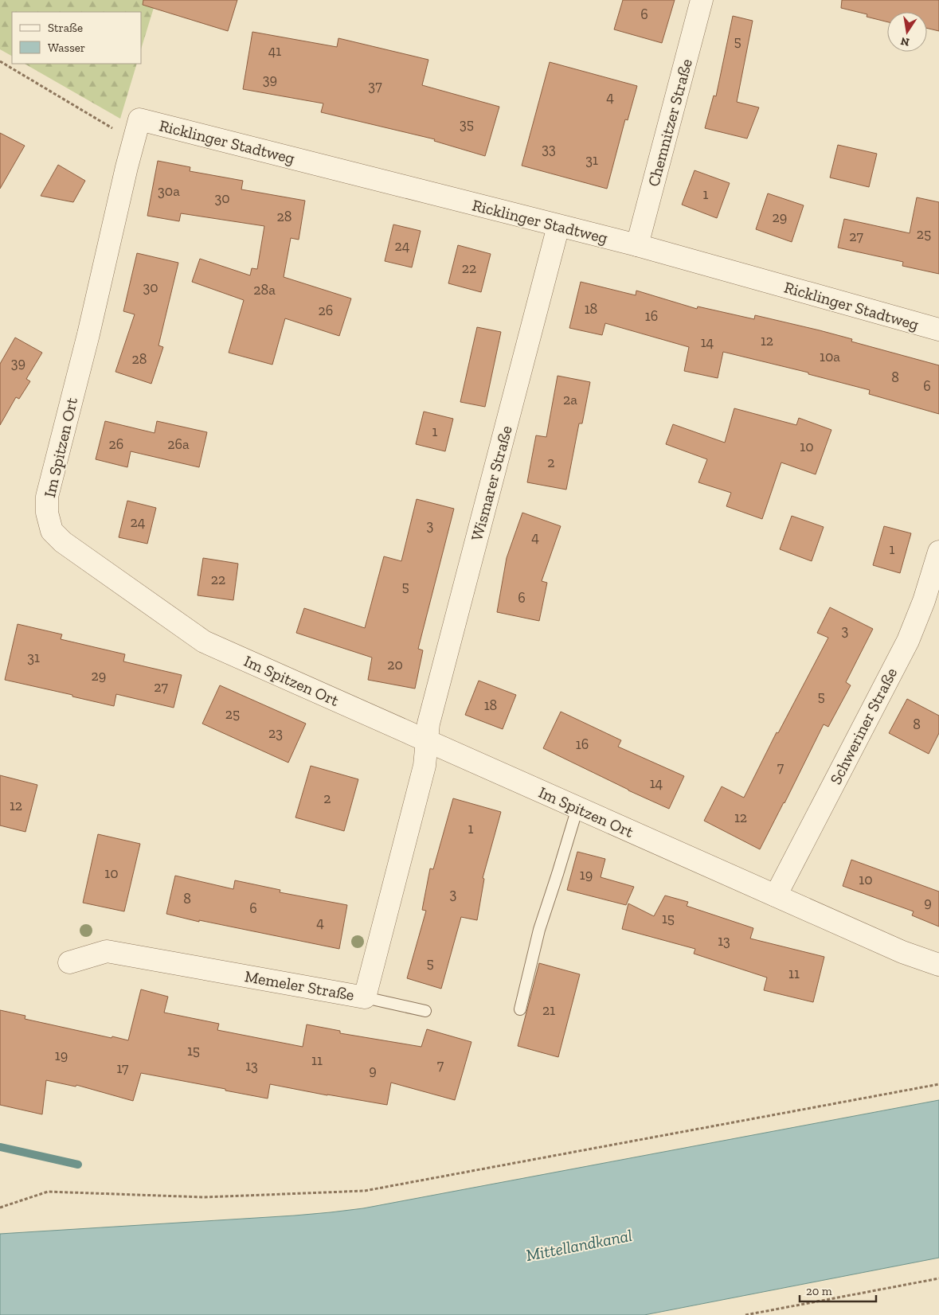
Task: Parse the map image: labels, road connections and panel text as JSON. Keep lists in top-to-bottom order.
{
  "streets": {
    "street": [
      "Chemnitzer Straße",
      "Ricklinger Stadtweg",
      "Im Spitzen Ort",
      "Wismarer Straße",
      "Schweriner Straße",
      "Memeler Straße"
    ]
  },
  "crossings": [
    ["Chemnitzer Straße", "Ricklinger Stadtweg"],
    ["Ricklinger Stadtweg", "Im Spitzen Ort"],
    ["Ricklinger Stadtweg", "Wismarer Straße"],
    ["Im Spitzen Ort", "Wismarer Straße"],
    ["Im Spitzen Ort", "Schweriner Straße"],
    ["Im Spitzen Ort", "Memeler Straße"],
    ["Wismarer Straße", "Memeler Straße"]
  ],
  "water": ["Mittellandkanal"],
  "house_numbers": [
    "6",
    "5",
    "41",
    "39",
    "37",
    "4",
    "35",
    "33",
    "31",
    "30a",
    "1",
    "30",
    "28",
    "29",
    "25",
    "27",
    "24",
    "22",
    "30",
    "28a",
    "18",
    "26",
    "16",
    "12",
    "14",
    "10a",
    "28",
    "39",
    "8",
    "6",
    "2a",
    "1",
    "26",
    "26a",
    "10",
    "2",
    "24",
    "3",
    "4",
    "1",
    "22",
    "5",
    "6",
    "3",
    "31",
    "20",
    "29",
    "27",
    "5",
    "18",
    "25",
    "8",
    "23",
    "16",
    "7",
    "14",
    "2",
    "12",
    "12",
    "1",
    "10",
    "19",
    "10",
    "3",
    "8",
    "9",
    "6",
    "15",
    "4",
    "13",
    "5",
    "11",
    "21",
    "15",
    "19",
    "11",
    "7",
    "13",
    "17",
    "9"
  ],
  "legend": ["Straße", "Wasser"],
  "scale_bar": "20 m",
  "north": "bottom"
}
